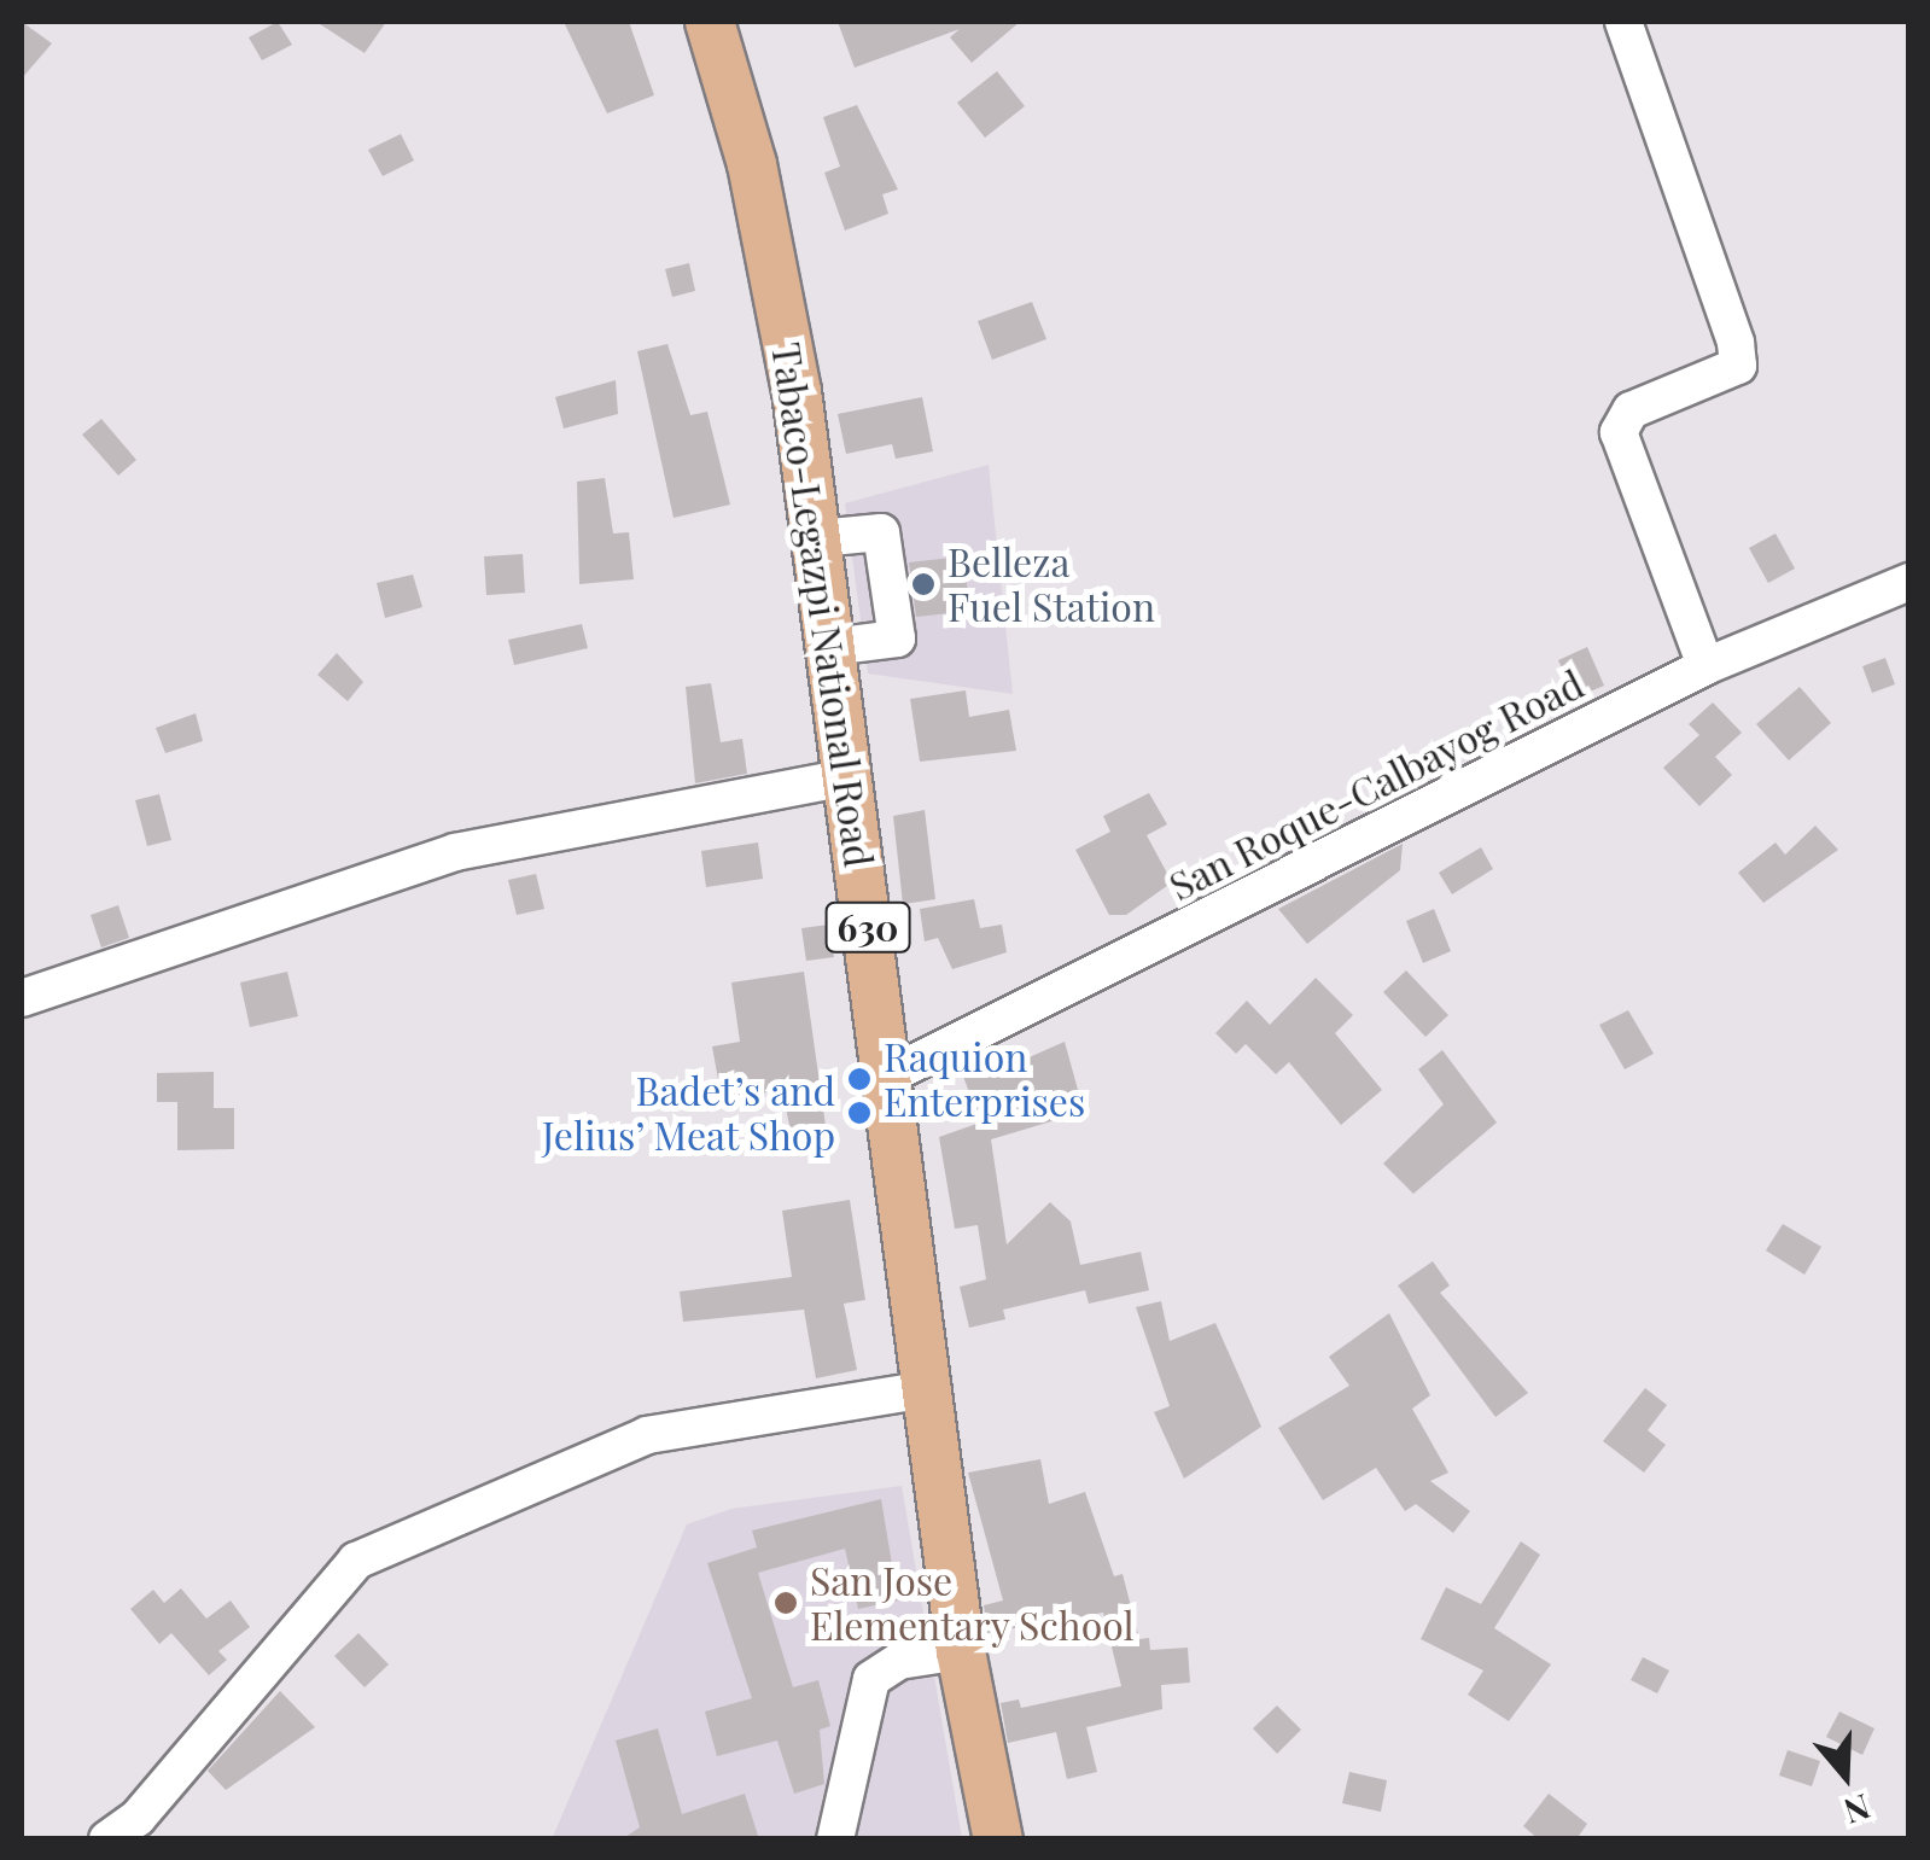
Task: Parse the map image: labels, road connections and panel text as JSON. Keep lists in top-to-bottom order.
{
  "streets": {
    "main road": ["Tabaco-Legazpi National Road", "630"],
    "street": ["San Roque-Calbayog Road"]
  },
  "crossings": [
    ["Tabaco-Legazpi National Road", "San Roque-Calbayog Road"]
  ],
  "places": [
    "Belleza Fuel Station",
    "Raquion Enterprises",
    "Badet’s and Jelius’ Meat Shop",
    "San Jose Elementary School"
  ],
  "north": "bottom"
}
